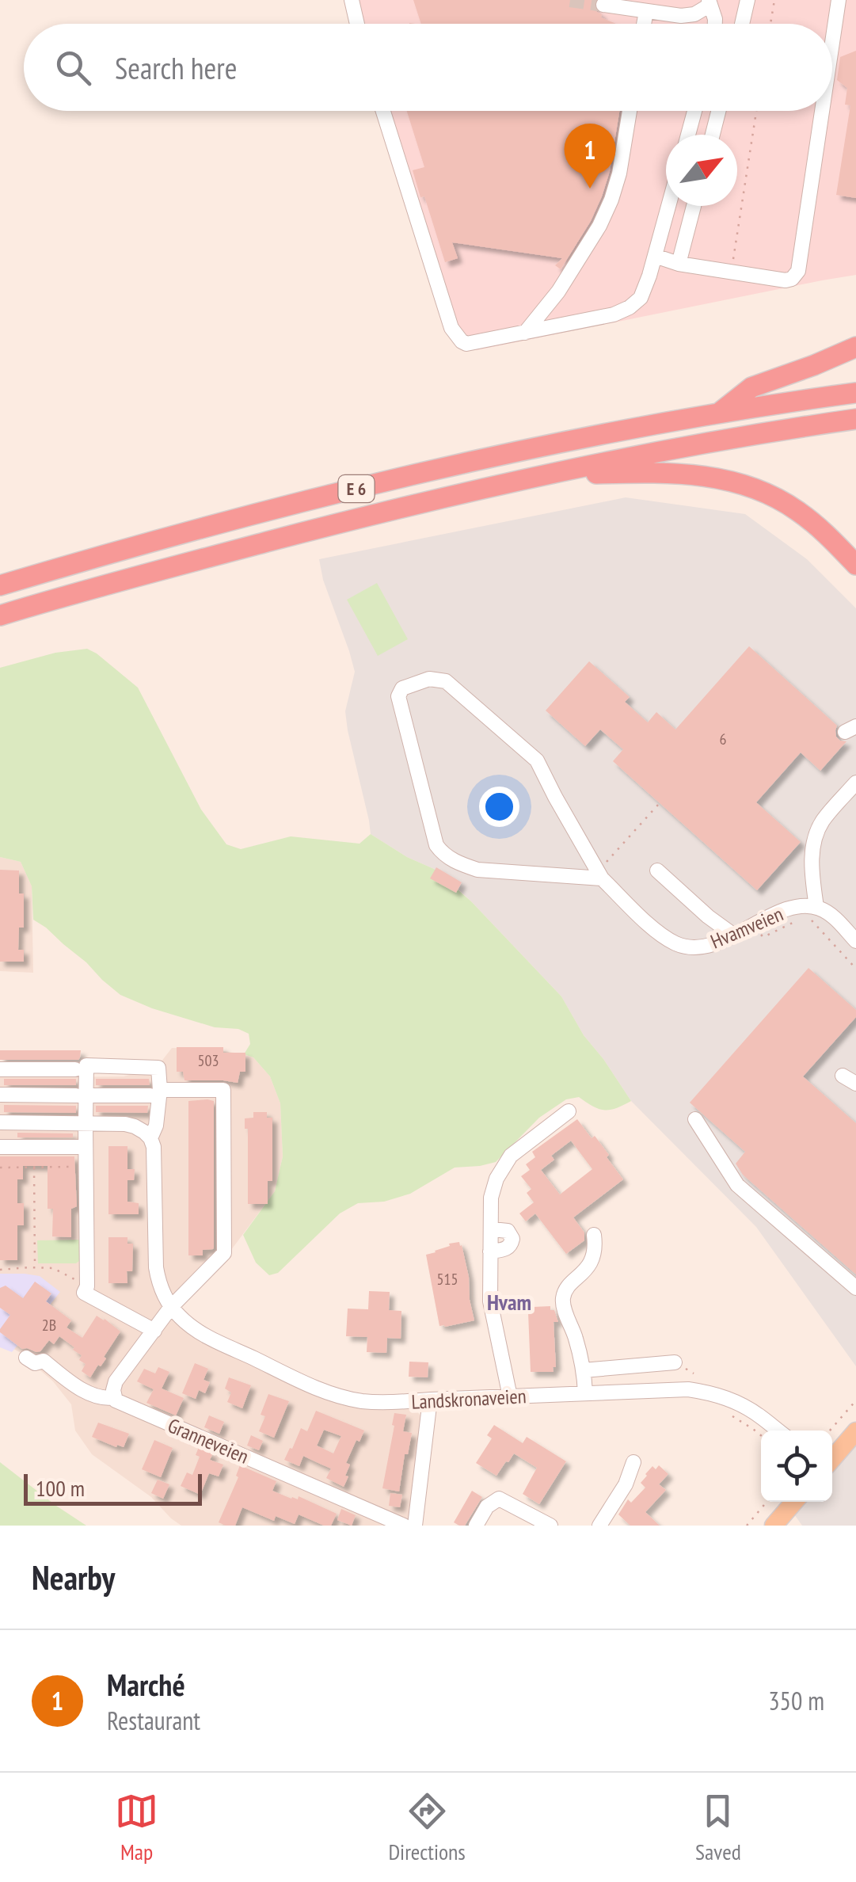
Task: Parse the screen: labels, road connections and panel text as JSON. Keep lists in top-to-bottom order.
{
  "streets": {
    "highway": ["E 6"],
    "street": ["Hvamveien", "Landskronaveien", "Granneveien"]
  },
  "districts": ["Hvam"],
  "house_numbers": [
    "6",
    "503",
    "515",
    "2B"
  ],
  "scale_bar": "100 m",
  "north": "top right",
  "page": {
    "search": "Search here",
    "pins": "1",
    "scale": "100 m",
    "heading": "Nearby",
    "list": [
      {
        "mark": "1",
        "name": "Marché",
        "note": "Restaurant",
        "value": "350 m"
      }
    ],
    "nav": ["Map", "Directions", "Saved"]
  }
}
